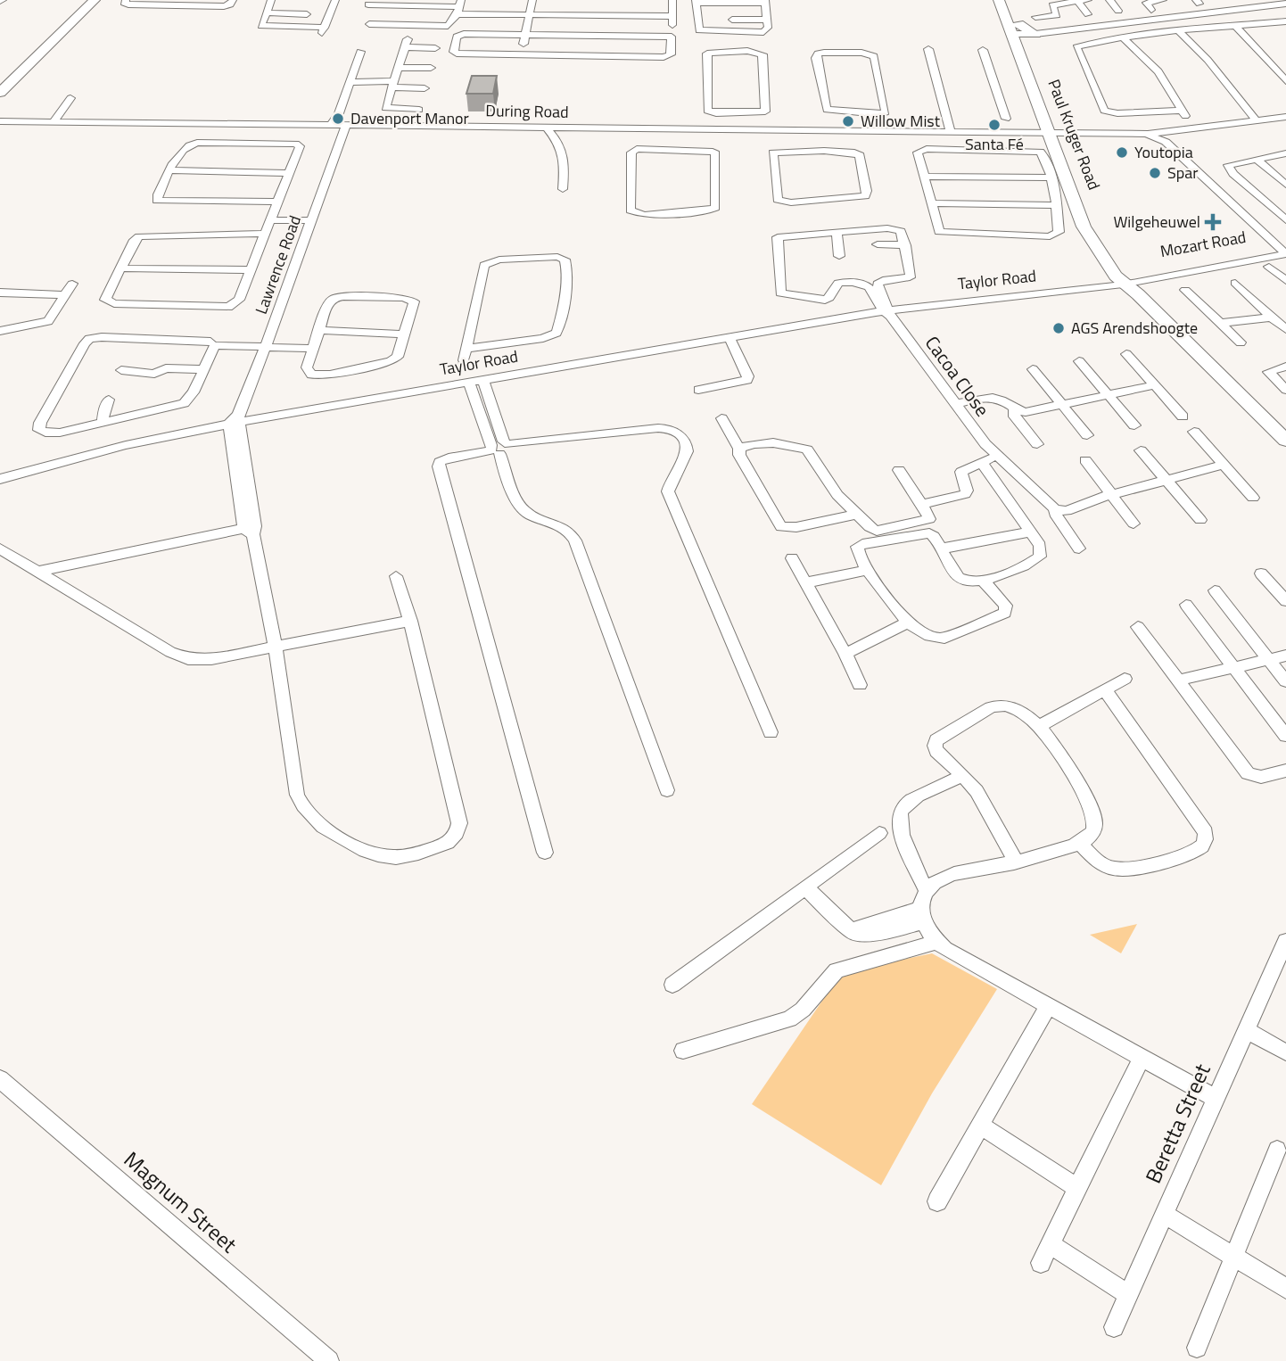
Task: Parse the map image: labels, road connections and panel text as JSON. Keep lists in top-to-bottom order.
{
  "streets": {
    "street": [
      "During Road",
      "Paul Kruger Road",
      "Mozart Road",
      "Lawrence Road",
      "Taylor Road",
      "Cacoa Close",
      "Beretta Street",
      "Magnum Street"
    ]
  },
  "crossings": [
    ["During Road", "Paul Kruger Road"],
    ["During Road", "Lawrence Road"],
    ["Paul Kruger Road", "Mozart Road"],
    ["Paul Kruger Road", "Taylor Road"],
    ["Mozart Road", "Taylor Road"],
    ["Lawrence Road", "Taylor Road"],
    ["Taylor Road", "Cacoa Close"]
  ],
  "places": {
    "other": [
      "Davenport Manor",
      "Willow Mist",
      "Santa Fé",
      "Youtopia",
      "Spar",
      "AGS Arendshoogte"
    ],
    "health": ["Wilgeheuwel"]
  }
}
